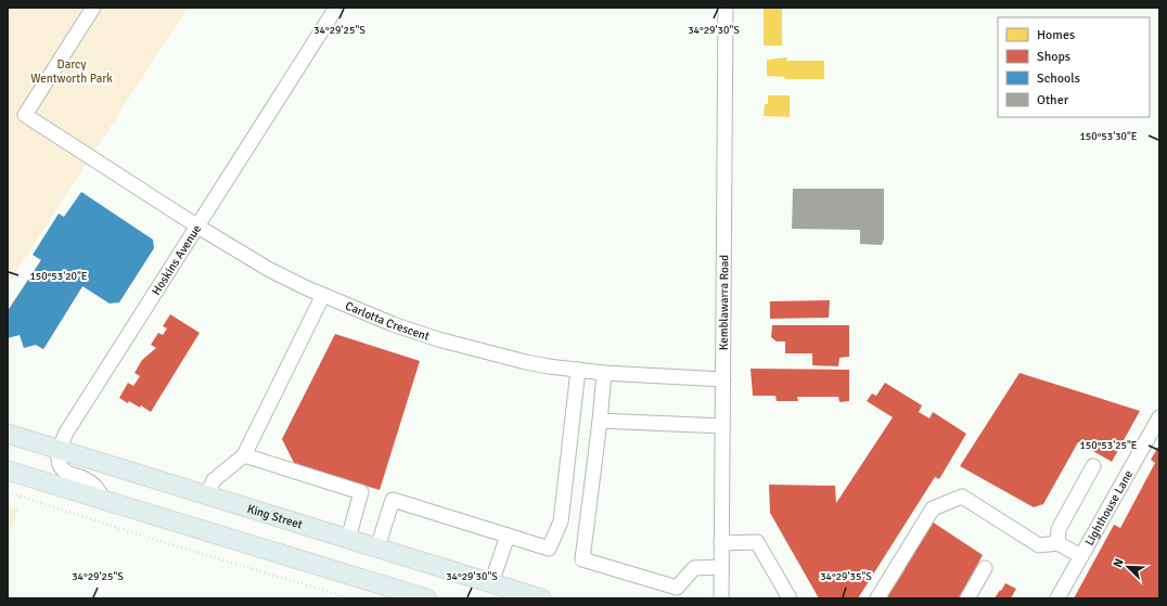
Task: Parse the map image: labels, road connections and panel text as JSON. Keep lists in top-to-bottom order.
{
  "streets": {
    "main road": ["King Street"],
    "street": [
      "Hoskins Avenue",
      "Kemblawarra Road",
      "Carlotta Crescent",
      "Lighthouse Lane"
    ]
  },
  "crossings": [
    ["Hoskins Avenue", "Carlotta Crescent"],
    ["Hoskins Avenue", "King Street"],
    ["Kemblawarra Road", "Carlotta Crescent"]
  ],
  "parks": ["Darcy Wentworth Park"],
  "legend": [
    "Homes",
    "Shops",
    "Schools",
    "Other"
  ],
  "north": "top left",
  "coordinates": [
    "34°29'25\"S",
    "34°29'30\"S",
    "150°53'30\"E",
    "150°53'20\"E",
    "150°53'25\"E",
    "34°29'35\"S"
  ]
}
